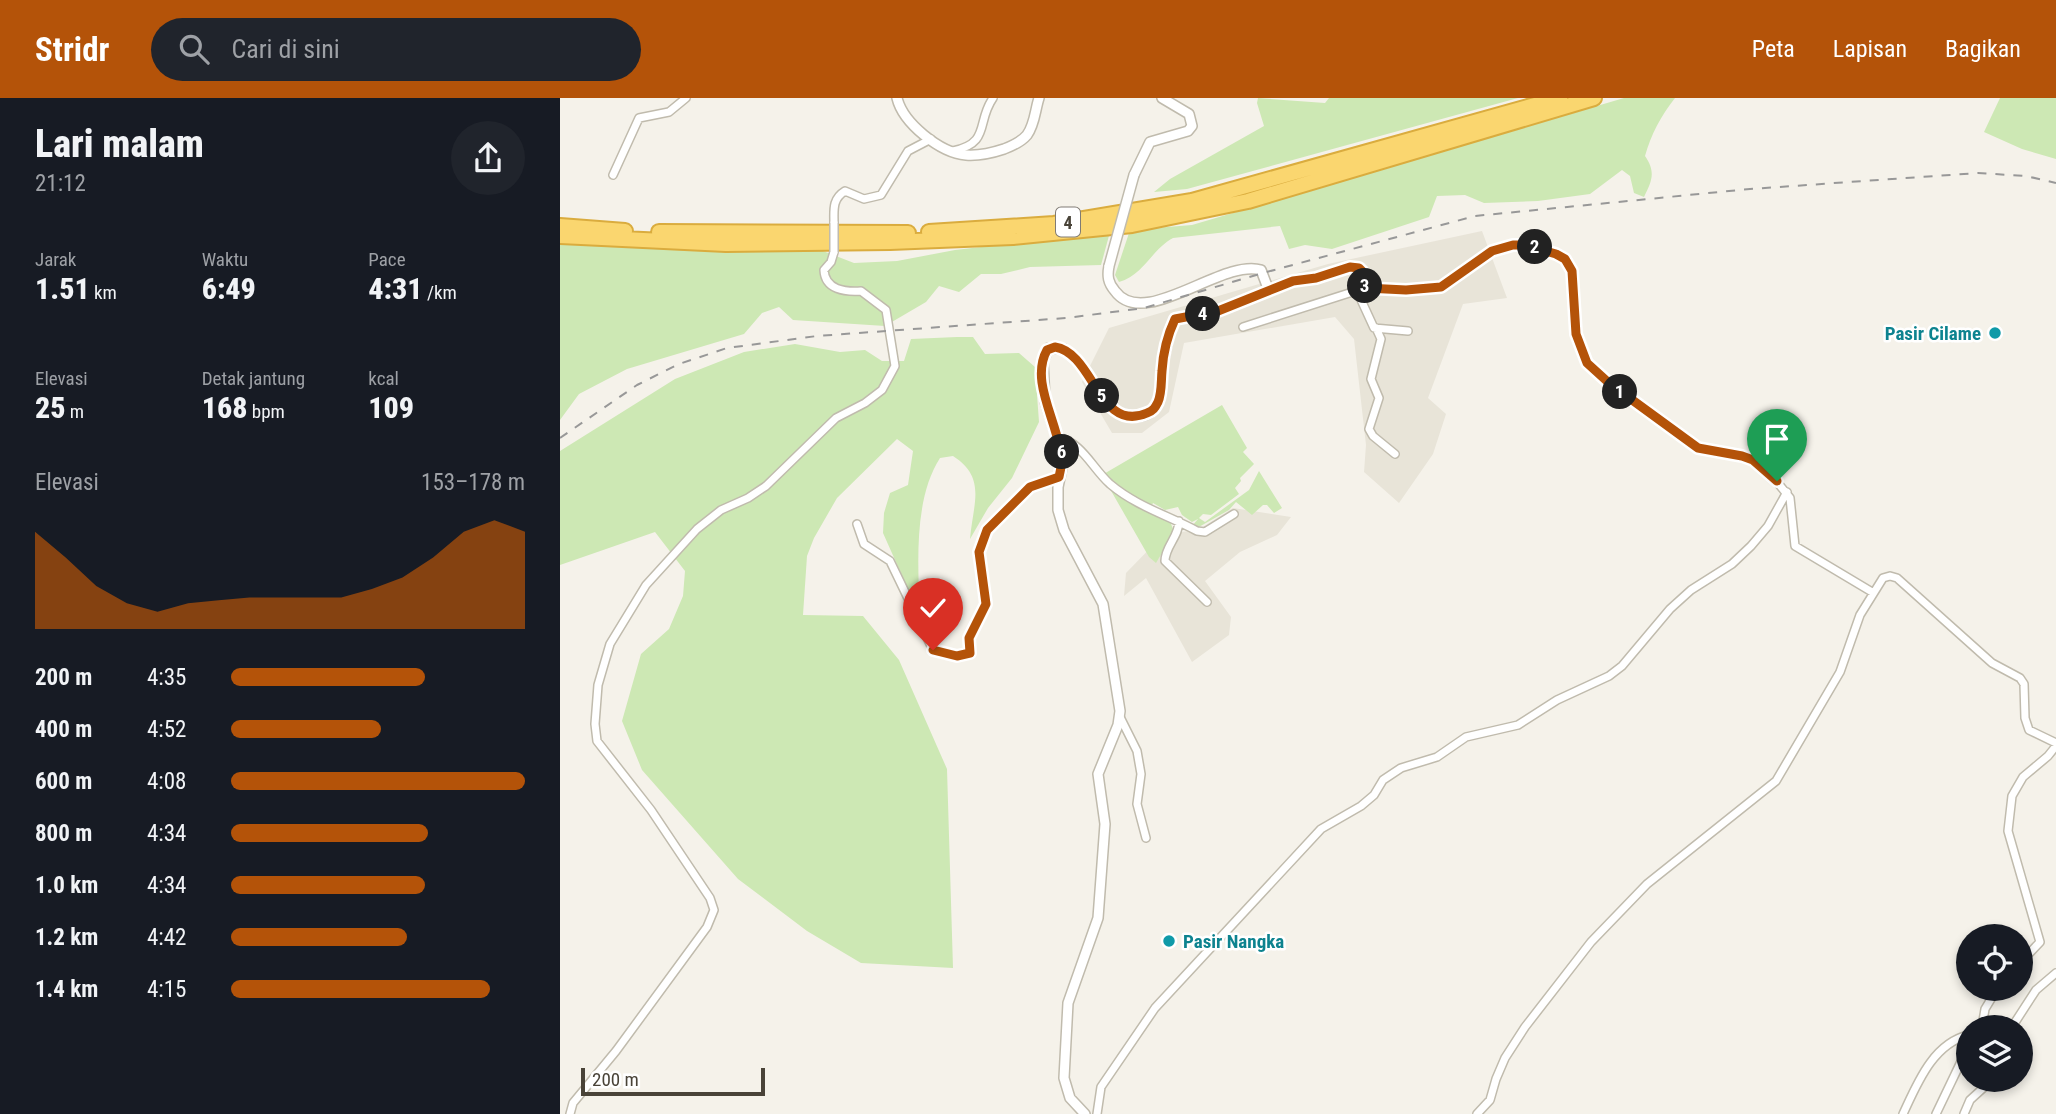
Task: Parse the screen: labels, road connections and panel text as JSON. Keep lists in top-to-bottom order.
{
  "streets": {
    "highway": ["4"]
  },
  "places": ["Pasir Cilame", "Pasir Nangka"],
  "scale_bar": "200 m",
  "page": {
    "header": "Stridr",
    "search": "Cari di sini",
    "nav": ["Peta", "Lapisan", "Bagikan"],
    "heading": ["Lari malam", "21:12"],
    "stats": [
      ["Jarak", "1.51 km"],
      ["Waktu", "6:49"],
      ["Pace", "4:31 /km"],
      ["Elevasi", "25 m"],
      ["Detak jantung", "168 bpm"],
      ["kcal", "109"]
    ],
    "pins": [
      "2",
      "3",
      "4",
      "1",
      "5",
      "6"
    ],
    "chart": ["Elevasi", "153–178 m"],
    "list": [
      {
        "name": "200 m",
        "note": "4:35"
      },
      {
        "name": "400 m",
        "note": "4:52"
      },
      {
        "name": "600 m",
        "note": "4:08"
      },
      {
        "name": "800 m",
        "note": "4:34"
      },
      {
        "name": "1.0 km",
        "note": "4:34"
      },
      {
        "name": "1.2 km",
        "note": "4:42"
      },
      {
        "name": "1.4 km",
        "note": "4:15"
      }
    ],
    "scale": "200 m"
  }
}
